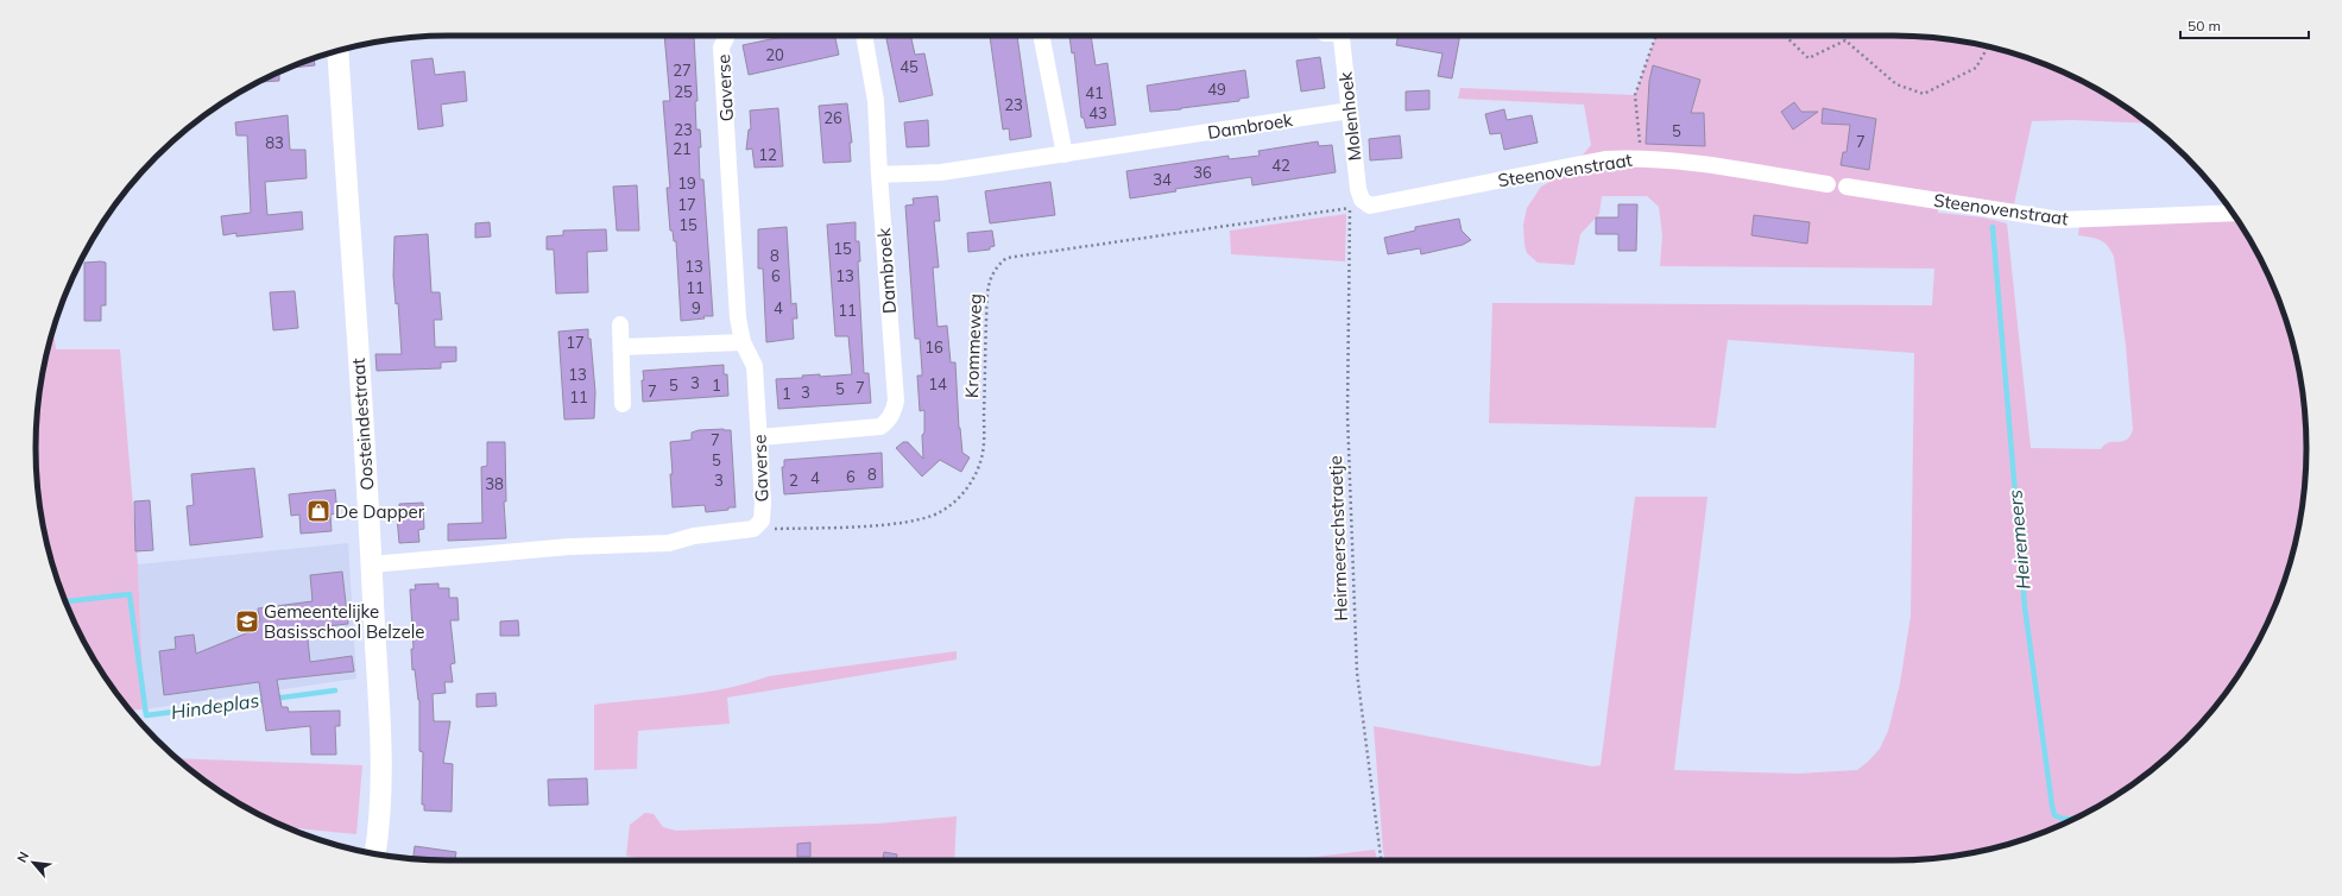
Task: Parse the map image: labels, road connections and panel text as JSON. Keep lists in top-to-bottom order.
{
  "streets": {
    "street": [
      "Gaverse",
      "Molenhoek",
      "Dambroek",
      "Steenovenstraat",
      "Oosteindestraat"
    ],
    "path": ["Krommeweg", "Heirmeerschstraetje"]
  },
  "crossings": [
    ["Gaverse", "Dambroek"],
    ["Gaverse", "Krommeweg"],
    ["Molenhoek", "Dambroek"],
    ["Molenhoek", "Steenovenstraat"],
    ["Molenhoek", "Krommeweg"],
    ["Molenhoek", "Heirmeerschstraetje"],
    ["Steenovenstraat", "Krommeweg"],
    ["Steenovenstraat", "Heirmeerschstraetje"],
    ["Krommeweg", "Heirmeerschstraetje"]
  ],
  "water": ["Heiremeers", "Hindeplas"],
  "places": {
    "shop": ["De Dapper"],
    "school or university": ["Gemeentelijke Basisschool Belzele"]
  },
  "house_numbers": [
    "20",
    "45",
    "27",
    "49",
    "25",
    "41",
    "23",
    "43",
    "26",
    "23",
    "5",
    "7",
    "83",
    "21",
    "12",
    "42",
    "36",
    "34",
    "19",
    "17",
    "15",
    "15",
    "8",
    "13",
    "6",
    "13",
    "11",
    "9",
    "4",
    "11",
    "17",
    "16",
    "13",
    "3",
    "14",
    "5",
    "1",
    "7",
    "5",
    "7",
    "3",
    "1",
    "11",
    "7",
    "5",
    "8",
    "6",
    "4",
    "3",
    "2",
    "38"
  ],
  "scale_bar": "50 m",
  "north": "top left"
}
